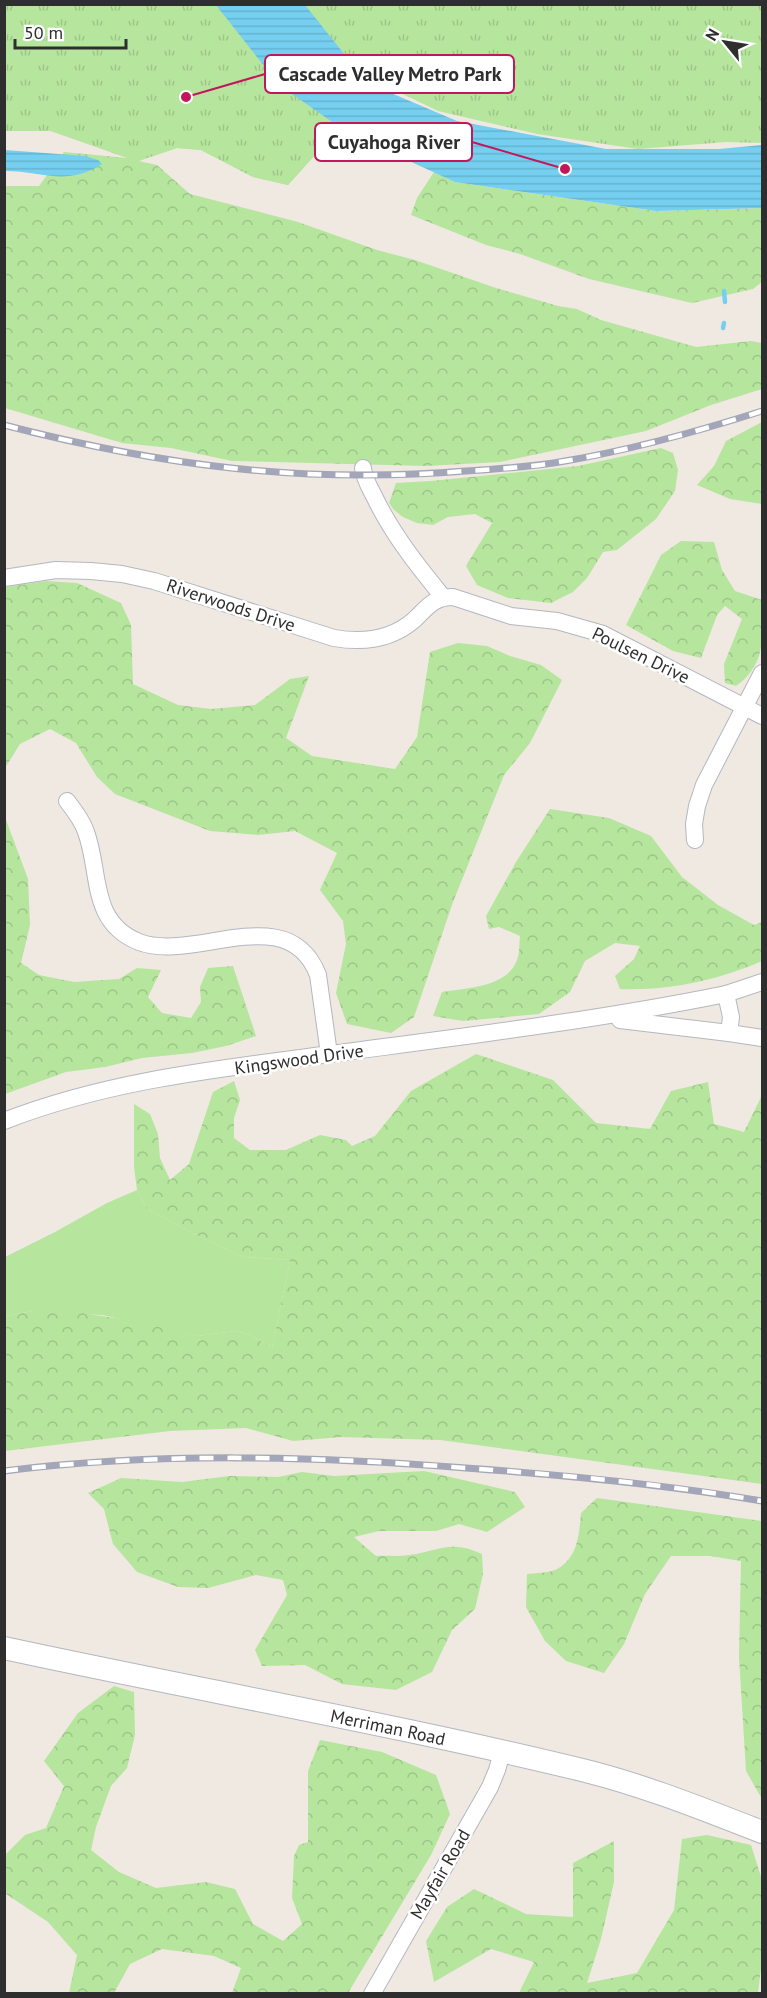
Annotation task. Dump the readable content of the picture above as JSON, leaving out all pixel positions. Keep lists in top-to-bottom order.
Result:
{
  "streets": {
    "main road": ["Merriman Road"],
    "street": [
      "Riverwoods Drive",
      "Poulsen Drive",
      "Kingswood Drive",
      "Mayfair Road"
    ]
  },
  "crossings": [
    ["Riverwoods Drive", "Poulsen Drive"],
    ["Merriman Road", "Mayfair Road"]
  ],
  "places": ["Cascade Valley Metro Park", "Cuyahoga River"],
  "scale_bar": "50 m",
  "north": "top left"
}
